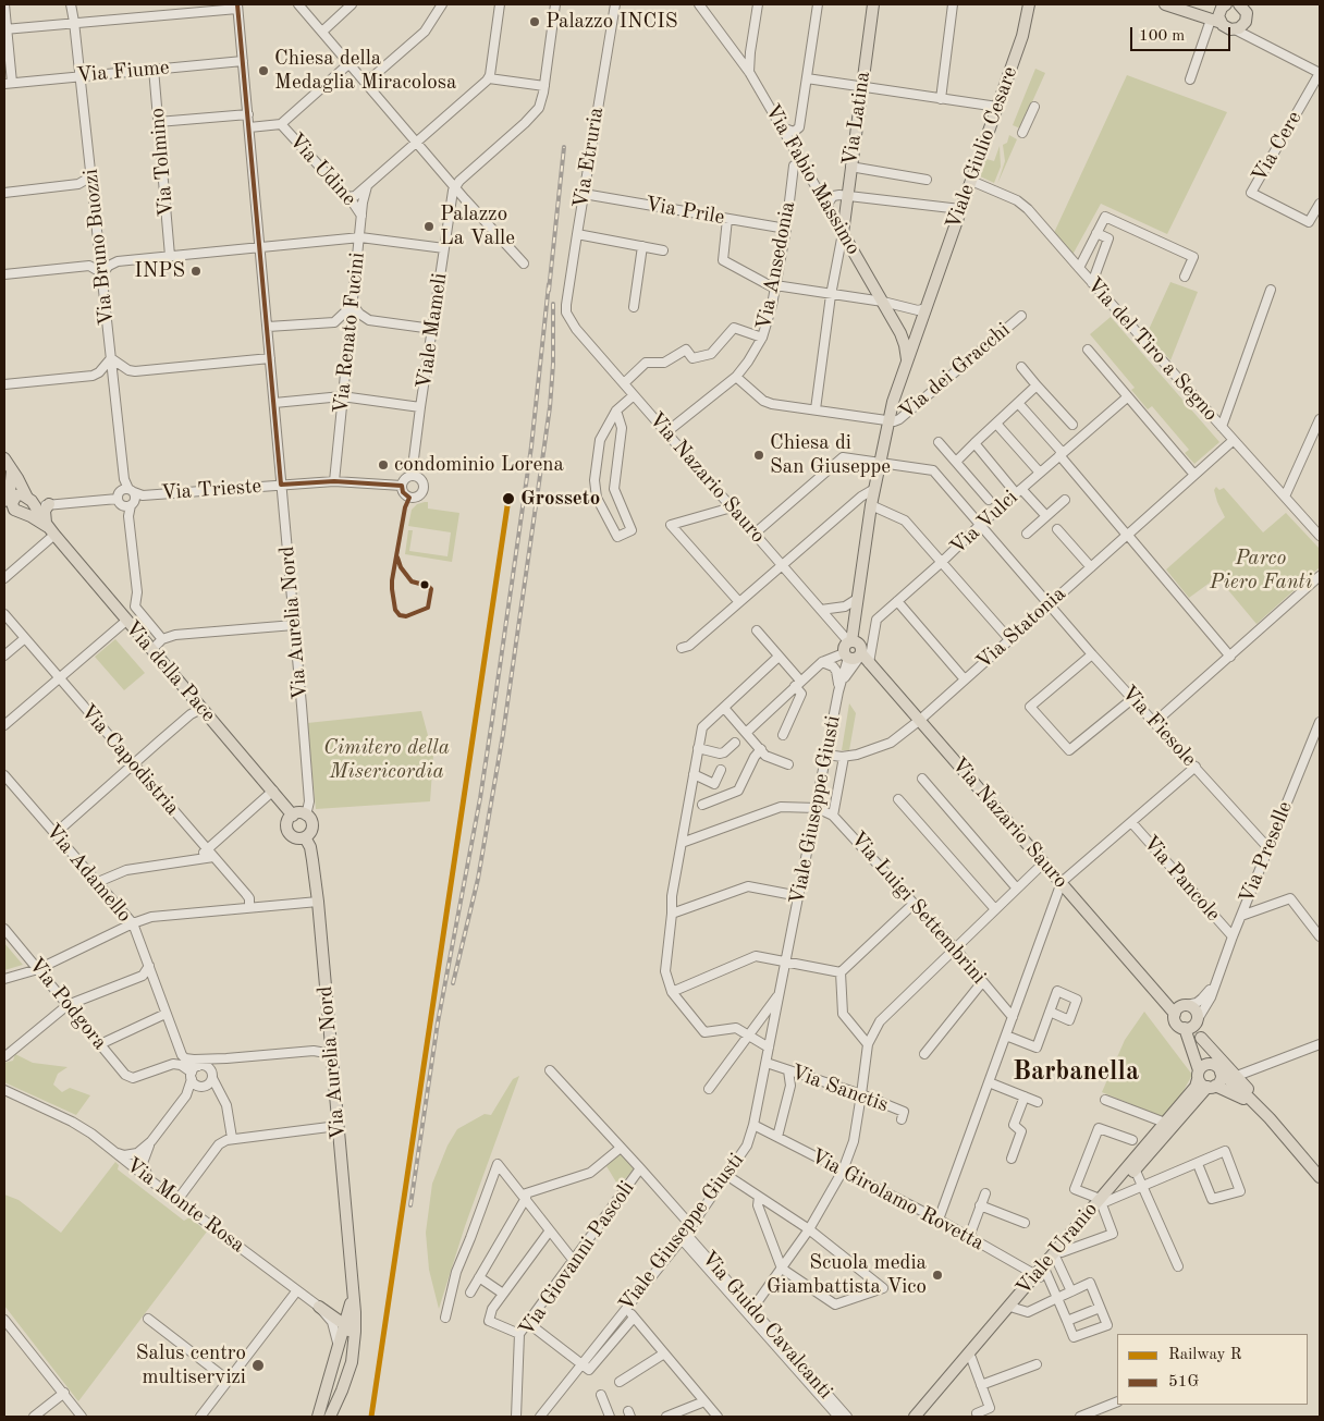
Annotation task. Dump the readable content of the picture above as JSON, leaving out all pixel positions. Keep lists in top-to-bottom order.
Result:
{
  "streets": {
    "main road": [
      "Via Latina",
      "Viale Giulio Cesare",
      "Via Fabio Massimo",
      "Via Nazario Sauro",
      "Via Aurelia Nord",
      "Via della Pace",
      "Viale Uranio"
    ],
    "street": [
      "Via Fiume",
      "Via Cere",
      "Via Etruria",
      "Via Tolmino",
      "Via Udine",
      "Via Prile",
      "Via Bruno Buozzi",
      "Via Ansedonia",
      "Viale Mameli",
      "Via Renato Fucini",
      "Via del Tiro a Segno",
      "Via dei Gracchi",
      "Via Trieste",
      "Via Vulci",
      "Via Statonia",
      "Via Fiesole",
      "Via Capodistria",
      "Viale Giuseppe Giusti",
      "Via Preselle",
      "Via Adamello",
      "Via Pancole",
      "Via Luigi Settembrini",
      "Via Podgora",
      "Via Sanctis",
      "Via Girolamo Rovetta",
      "Via Monte Rosa",
      "Via Giovanni Pascoli",
      "Via Guido Cavalcanti"
    ]
  },
  "crossings": [
    ["Via Fiume", "Via Tolmino"],
    ["Via Fiume", "Via Bruno Buozzi"],
    ["Via Fiume", "Via Aurelia Nord"],
    ["Via Latina", "Via Fabio Massimo"],
    ["Viale Giulio Cesare", "Via Fabio Massimo"],
    ["Viale Giulio Cesare", "Via del Tiro a Segno"],
    ["Viale Giulio Cesare", "Via dei Gracchi"],
    ["Viale Giulio Cesare", "Via Nazario Sauro"],
    ["Viale Giulio Cesare", "Via Vulci"],
    ["Viale Giulio Cesare", "Via Fiesole"],
    ["Viale Giulio Cesare", "Viale Giuseppe Giusti"],
    ["Via Etruria", "Via Prile"],
    ["Via Etruria", "Via Nazario Sauro"],
    ["Via Udine", "Via Renato Fucini"],
    ["Via Fabio Massimo", "Via Ansedonia"],
    ["Via Prile", "Via Ansedonia"],
    ["Via Bruno Buozzi", "Via Trieste"],
    ["Via Ansedonia", "Via Nazario Sauro"],
    ["Viale Mameli", "Via Trieste"],
    ["Via Renato Fucini", "Via Trieste"],
    ["Via del Tiro a Segno", "Via Statonia"],
    ["Via Nazario Sauro", "Via Vulci"],
    ["Via Nazario Sauro", "Via Statonia"],
    ["Via Nazario Sauro", "Via Fiesole"],
    ["Via Nazario Sauro", "Viale Giuseppe Giusti"],
    ["Via Nazario Sauro", "Via Preselle"],
    ["Via Trieste", "Via Aurelia Nord"],
    ["Via Vulci", "Via Fiesole"],
    ["Via Vulci", "Viale Giuseppe Giusti"],
    ["Via Aurelia Nord", "Via della Pace"],
    ["Via Aurelia Nord", "Via Monte Rosa"],
    ["Via Statonia", "Via Fiesole"],
    ["Via Statonia", "Viale Giuseppe Giusti"],
    ["Via Fiesole", "Via Preselle"],
    ["Viale Giuseppe Giusti", "Via Luigi Settembrini"],
    ["Viale Giuseppe Giusti", "Via Sanctis"],
    ["Viale Giuseppe Giusti", "Via Girolamo Rovetta"],
    ["Viale Giuseppe Giusti", "Via Guido Cavalcanti"],
    ["Via Preselle", "Via Pancole"],
    ["Via Girolamo Rovetta", "Viale Uranio"]
  ],
  "districts": ["Barbanella"],
  "parks": ["Parco Piero Fanti", "Cimitero della Misericordia"],
  "places": [
    "Palazzo INCIS",
    "Chiesa della Medaglia Miracolosa",
    "Palazzo La Valle",
    "INPS",
    "Chiesa di San Giuseppe",
    "condominio Lorena",
    "Grosseto",
    "Scuola media Giambattista Vico",
    "Salus centro multiservizi"
  ],
  "lines": ["transit line 51G", "rail line R"],
  "legend": ["Railway R", "51G"],
  "scale_bar": "100 m"
}
